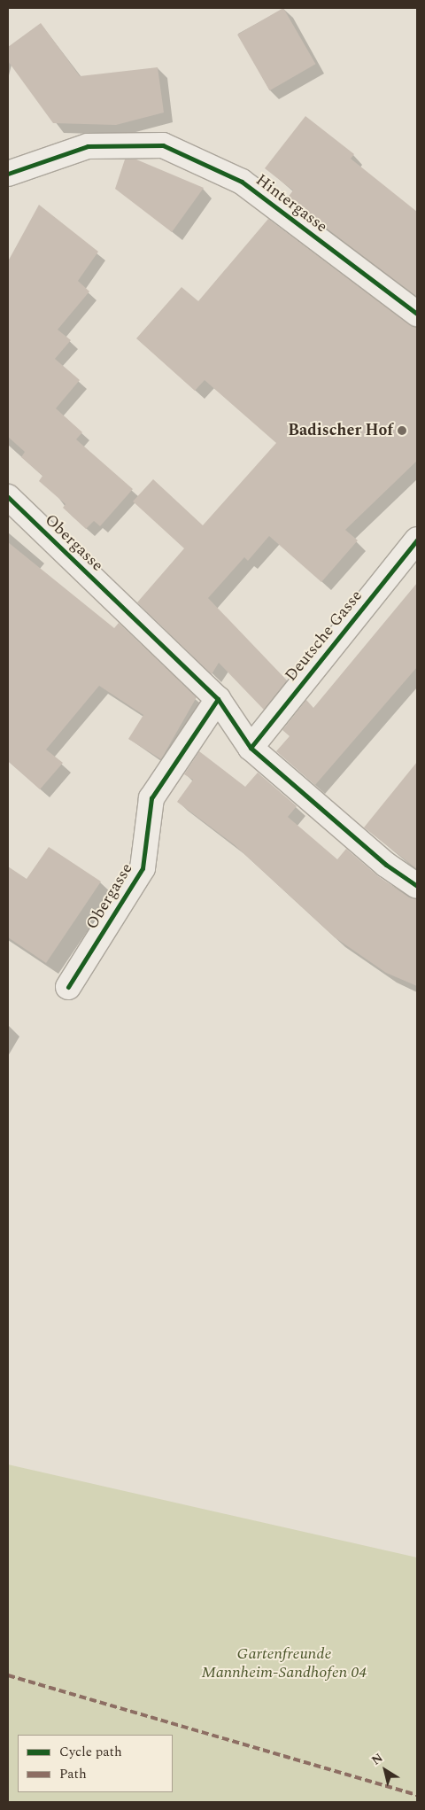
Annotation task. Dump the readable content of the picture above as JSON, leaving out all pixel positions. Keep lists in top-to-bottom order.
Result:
{
  "streets": {
    "street": ["Hintergasse", "Obergasse", "Deutsche Gasse"]
  },
  "crossings": [
    ["Obergasse", "Deutsche Gasse"]
  ],
  "parks": ["Gartenfreunde Mannheim-Sandhofen 04"],
  "places": ["Badischer Hof"],
  "legend": ["Cycle path", "Path"],
  "north": "top left"
}
